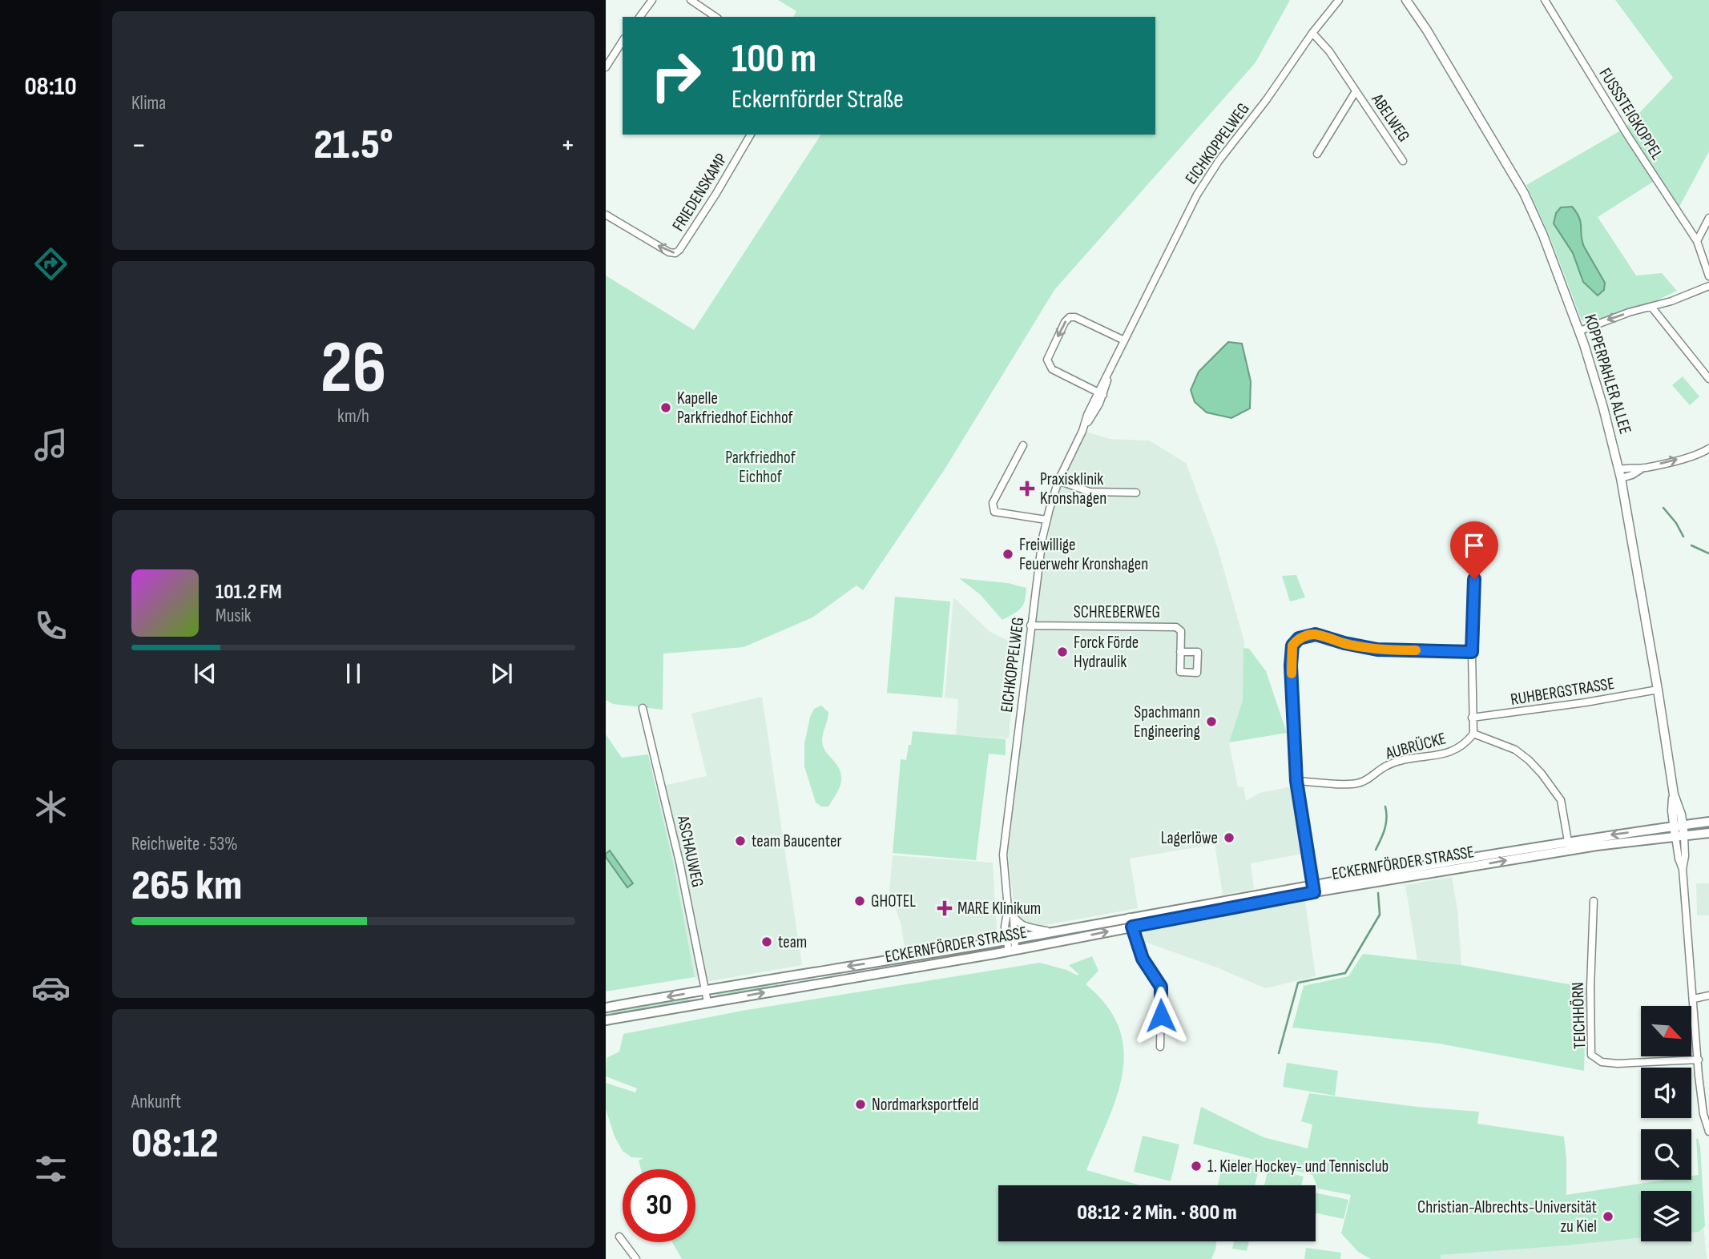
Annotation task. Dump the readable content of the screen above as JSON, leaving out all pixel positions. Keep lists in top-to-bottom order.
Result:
{
  "streets": {
    "main road": ["ECKERNFÖRDER STRASSE"],
    "street": [
      "FUSSSTEIGKOPPEL",
      "ABELWEG",
      "EICHKOPPELWEG",
      "FRIEDENSKAMP",
      "KOPPERPAHLER ALLEE",
      "SCHREBERWEG",
      "RUHBERGSTRASSE",
      "AUBRÜCKE",
      "ASCHAUWEG",
      "TEICHHÖRN"
    ]
  },
  "crossings": [
    ["ABELWEG", "EICHKOPPELWEG"],
    ["EICHKOPPELWEG", "SCHREBERWEG"],
    ["EICHKOPPELWEG", "ECKERNFÖRDER STRASSE"],
    ["KOPPERPAHLER ALLEE", "RUHBERGSTRASSE"],
    ["KOPPERPAHLER ALLEE", "ECKERNFÖRDER STRASSE"],
    ["ASCHAUWEG", "ECKERNFÖRDER STRASSE"]
  ],
  "parks": ["Parkfriedhof Eichhof"],
  "places": {
    "other": [
      "Kapelle Parkfriedhof Eichhof",
      "Freiwillige Feuerwehr Kronshagen",
      "Forck Förde Hydraulik",
      "Spachmann Engineering",
      "Lagerlöwe",
      "team Baucenter",
      "GHOTEL",
      "team",
      "Nordmarksportfeld",
      "1. Kieler Hockey- und Tennisclub",
      "Christian-Albrechts-Universität zu Kiel"
    ],
    "health": ["Praxisklinik Kronshagen", "MARE Klinikum"]
  },
  "north": "bottom right",
  "page": {
    "tabs": "08:10",
    "tile": [
      "Klima",
      ["26", "km/h"],
      ["Reichweite · 53%", "265 km"],
      ["Ankunft", "08:12"]
    ],
    "turn": ["100 m", "Eckernförder Straße"],
    "heat": ["−", "21.5°", "+"],
    "song": ["101.2 FM", "Musik"],
    "limit": "30",
    "trip": "08:12 · 2 Min. · 800 m"
  }
}
